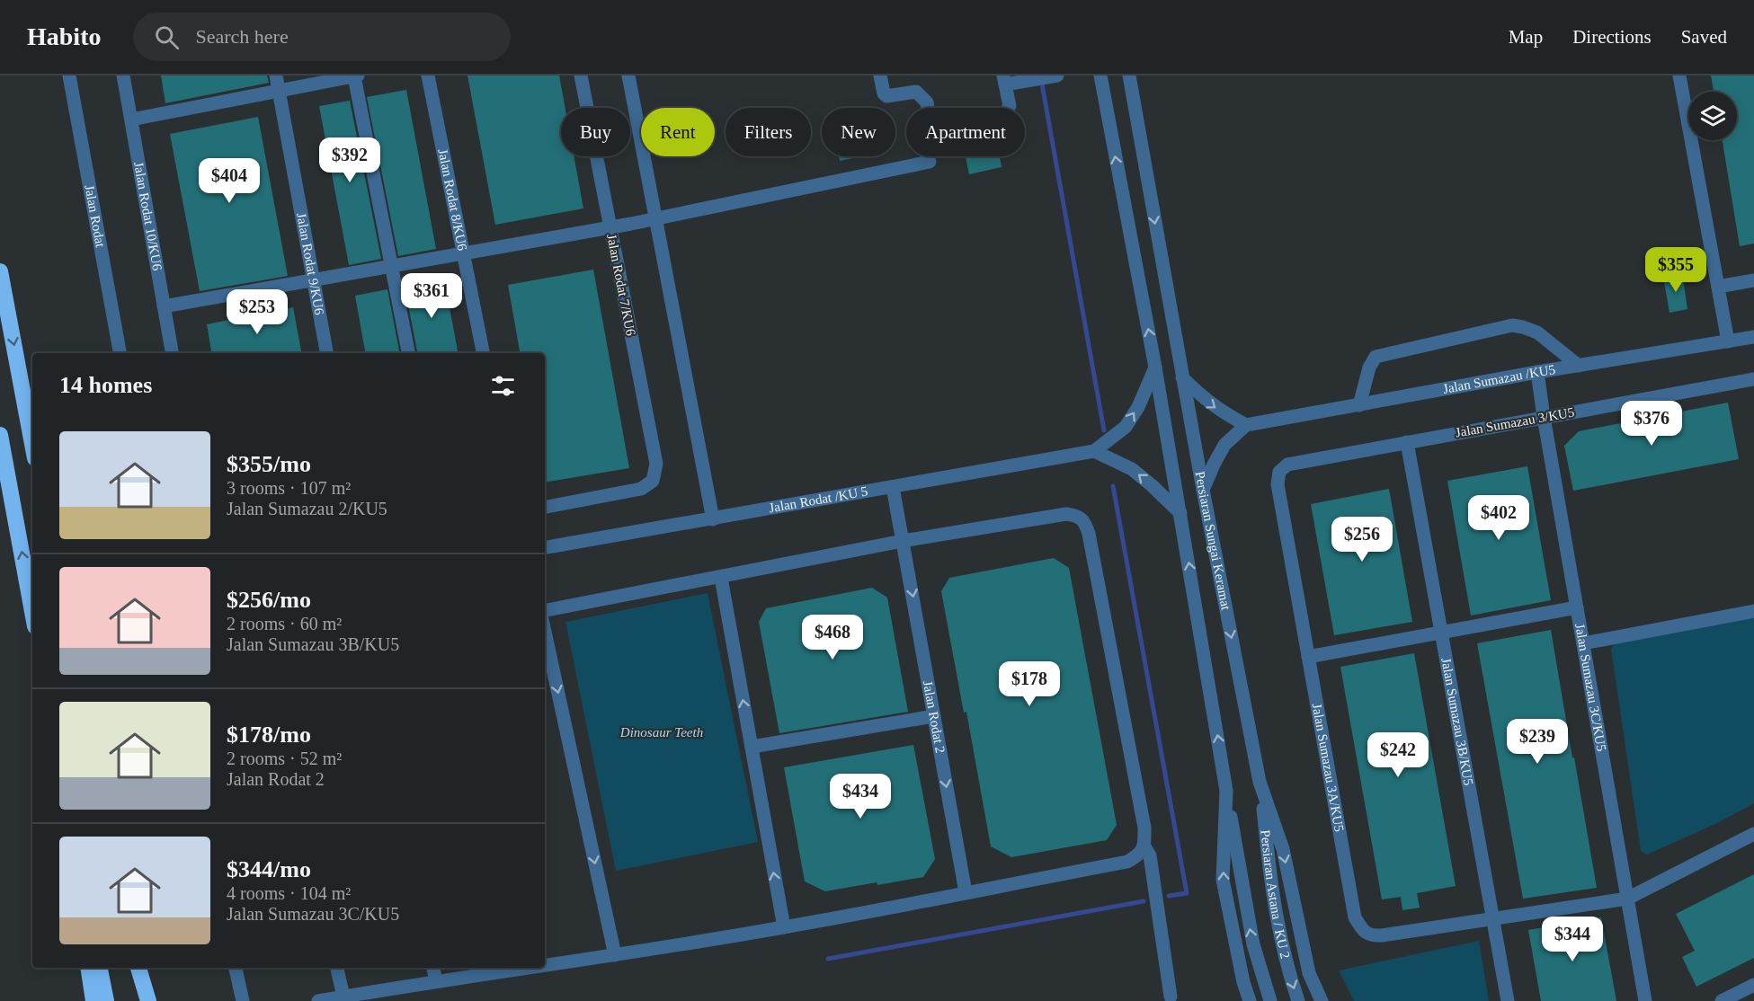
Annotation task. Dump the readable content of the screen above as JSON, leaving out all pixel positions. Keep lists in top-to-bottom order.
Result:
{
  "streets": {
    "street": [
      "Jalan Rodat 8/KU6",
      "Jalan Rodat",
      "Jalan Rodat 10/KU6",
      "Jalan Rodat 9/KU6",
      "Jalan Rodat 7/KU6",
      "Jalan Sumazau /KU5",
      "Jalan Sumazau 3/KU5",
      "Jalan Rodat /KU 5",
      "Persiaran Sungai Keramat",
      "Jalan Sumazau 3C/KU5",
      "Jalan Rodat 2",
      "Jalan Sumazau 3B/KU5",
      "Jalan Sumazau 3A/KU5",
      "Persiaran Astana / KU 2"
    ]
  },
  "crossings": [
    ["Jalan Sumazau /KU5", "Jalan Sumazau 3C/KU5"],
    ["Jalan Sumazau 3/KU5", "Jalan Sumazau 3C/KU5"],
    ["Jalan Sumazau 3/KU5", "Jalan Sumazau 3B/KU5"],
    ["Jalan Sumazau 3/KU5", "Jalan Sumazau 3A/KU5"],
    ["Jalan Rodat /KU 5", "Jalan Rodat 2"],
    ["Persiaran Sungai Keramat", "Persiaran Astana / KU 2"],
    ["Jalan Sumazau 3C/KU5", "Jalan Sumazau 3A/KU5"],
    ["Jalan Sumazau 3B/KU5", "Jalan Sumazau 3A/KU5"]
  ],
  "one_way": ["Jalan Rodat 2"],
  "parks": ["Dinosaur Teeth"],
  "page": {
    "header": "Habito",
    "search": "Search here",
    "nav": ["Map", "Directions", "Saved"],
    "chip": [
      "Buy",
      "Rent",
      "Filters",
      "New",
      "Apartment"
    ],
    "price": [
      "$392",
      "$404",
      "$355",
      "$361",
      "$253",
      "$376",
      "$402",
      "$256",
      "$468",
      "$178",
      "$239",
      "$242",
      "$434",
      "$344"
    ],
    "heading": "14 homes",
    "list": [
      {
        "name": "$355/mo",
        "note": "3 rooms · 107 m² · Jalan Sumazau 2/KU5"
      },
      {
        "name": "$256/mo",
        "note": "2 rooms · 60 m² · Jalan Sumazau 3B/KU5"
      },
      {
        "name": "$178/mo",
        "note": "2 rooms · 52 m² · Jalan Rodat 2"
      },
      {
        "name": "$344/mo",
        "note": "4 rooms · 104 m² · Jalan Sumazau 3C/KU5"
      }
    ]
  }
}
